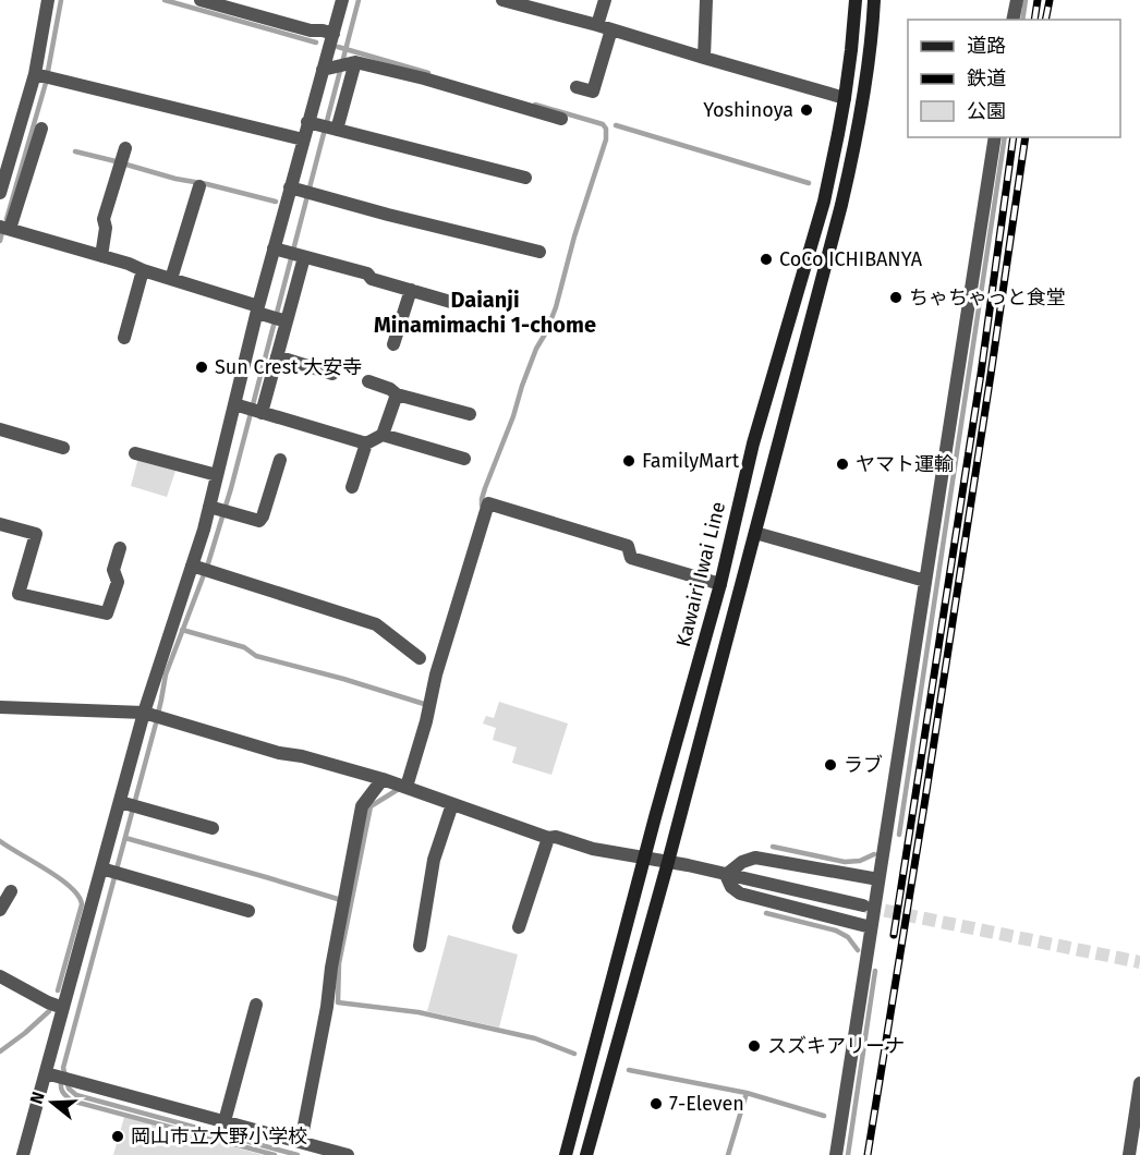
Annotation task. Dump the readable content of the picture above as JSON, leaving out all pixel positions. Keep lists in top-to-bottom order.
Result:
{
  "streets": {
    "main road": ["Kawairi Iwai Line"]
  },
  "districts": ["Daianji Minamimachi 1-chome"],
  "places": [
    "Yoshinoya",
    "CoCo ICHIBANYA",
    "ちゃちゃっと食堂",
    "Sun Crest 大安寺",
    "FamilyMart",
    "ヤマト運輸",
    "ラブ",
    "スズキアリーナ",
    "7-Eleven",
    "岡山市立大野小学校"
  ],
  "legend": ["道路", "鉄道", "公園"],
  "north": "left"
}
